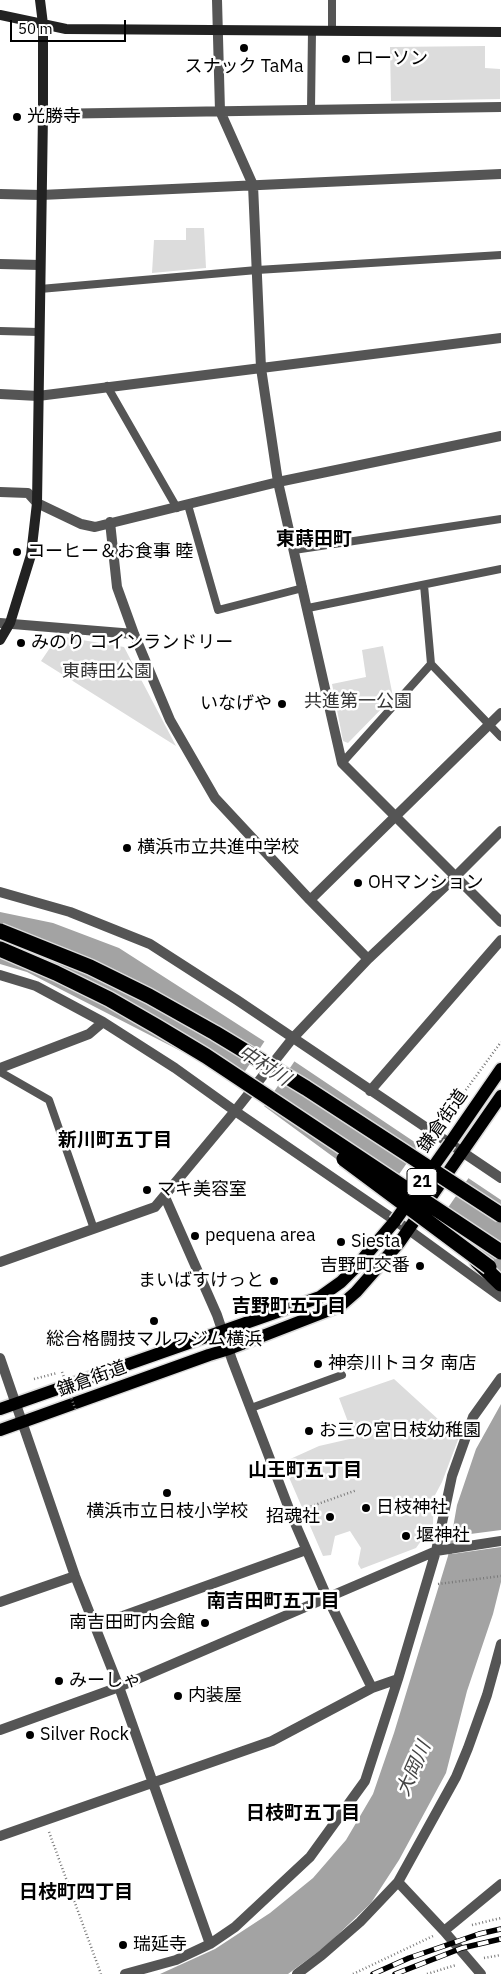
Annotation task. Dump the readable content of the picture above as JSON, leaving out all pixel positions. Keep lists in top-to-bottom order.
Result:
{
  "streets": {
    "main road": ["鎌倉街道", "21"]
  },
  "districts": [
    "東蒔田町",
    "新川町五丁目",
    "吉野町五丁目",
    "山王町五丁目",
    "南吉田町五丁目",
    "日枝町五丁目",
    "日枝町四丁目"
  ],
  "water": ["中村川", "大岡川"],
  "parks": ["東蒔田公園", "共進第一公園"],
  "places": [
    "スナック TaMa",
    "ローソン",
    "光勝寺",
    "コーヒー＆お食事 睦",
    "みのり コインランドリー",
    "いなげや",
    "横浜市立共進中学校",
    "OHマンション",
    "マキ美容室",
    "pequena area",
    "Siesta",
    "吉野町交番",
    "まいばすけっと",
    "総合格闘技マルワジム横浜",
    "神奈川トヨタ 南店",
    "お三の宮日枝幼稚園",
    "横浜市立日枝小学校",
    "日枝神社",
    "招魂社",
    "堰神社",
    "南吉田町内会館",
    "みーしゃ",
    "内装屋",
    "Silver Rock",
    "瑞延寺"
  ],
  "scale_bar": "50 m"
}
